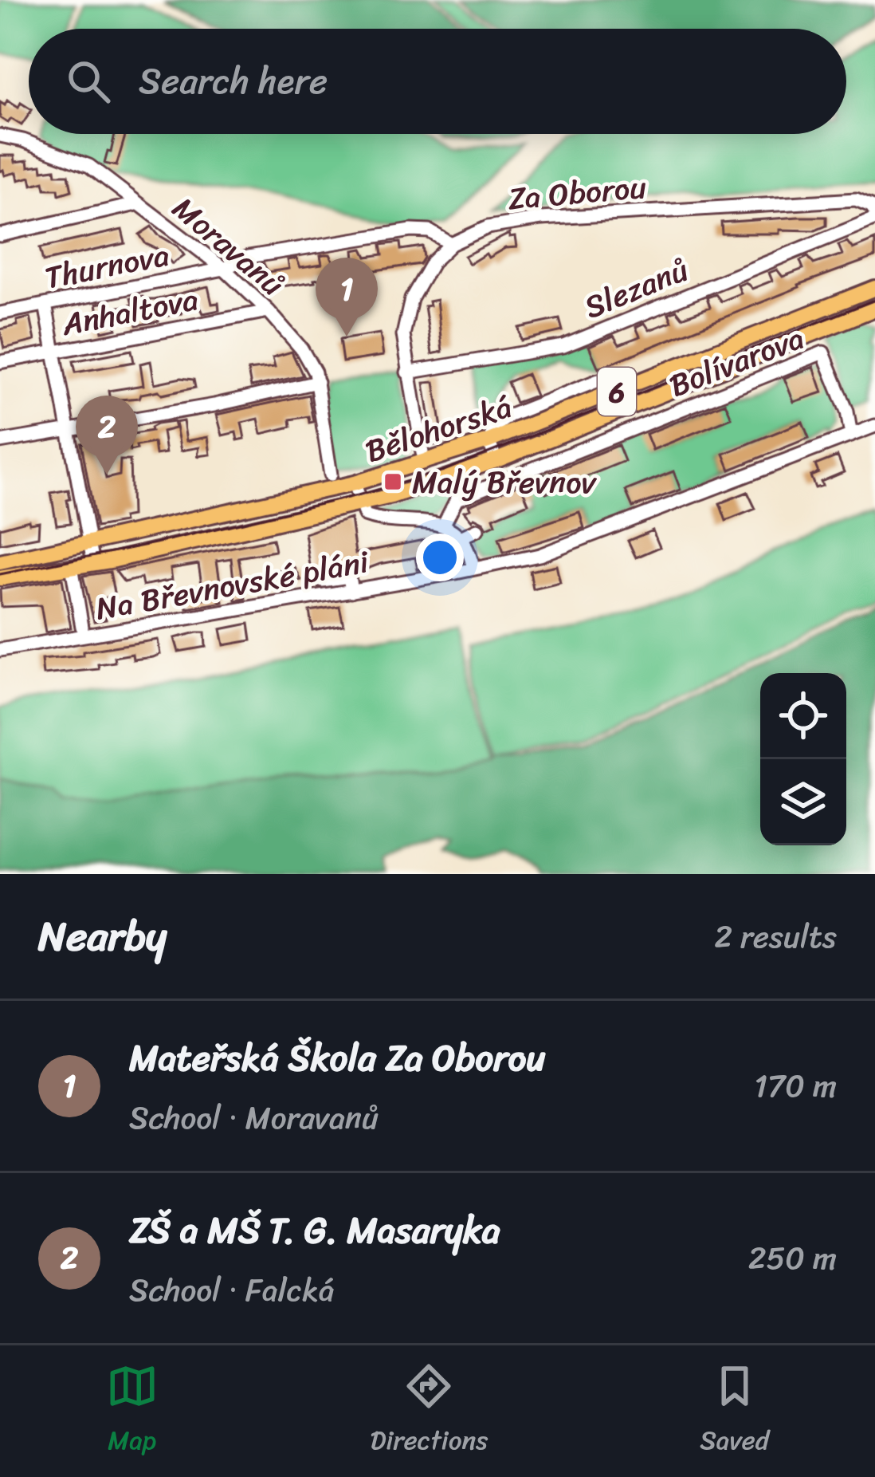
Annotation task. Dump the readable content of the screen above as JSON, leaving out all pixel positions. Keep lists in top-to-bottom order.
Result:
{
  "streets": {
    "main road": ["6", "Bělohorská"],
    "street": [
      "Za Oborou",
      "Moravanů",
      "Thurnova",
      "Slezanů",
      "Anhaltova",
      "Bolívarova",
      "Na Břevnovské pláni"
    ]
  },
  "crossings": [
    ["Za Oborou", "Thurnova"],
    ["Za Oborou", "Slezanů"],
    ["Moravanů", "Thurnova"],
    ["Moravanů", "Anhaltova"]
  ],
  "places": {
    "transit": ["Malý Břevnov"]
  },
  "page": {
    "search": "Search here",
    "pins": ["1", "2"],
    "heading": ["Nearby", "2 results"],
    "list": [
      {
        "mark": "1",
        "name": "Mateřská Škola Za Oborou",
        "note": "School · Moravanů",
        "value": "170 m"
      },
      {
        "mark": "2",
        "name": "ZŠ a MŠ T. G. Masaryka",
        "note": "School · Falcká",
        "value": "250 m"
      }
    ],
    "nav": ["Map", "Directions", "Saved"]
  }
}
